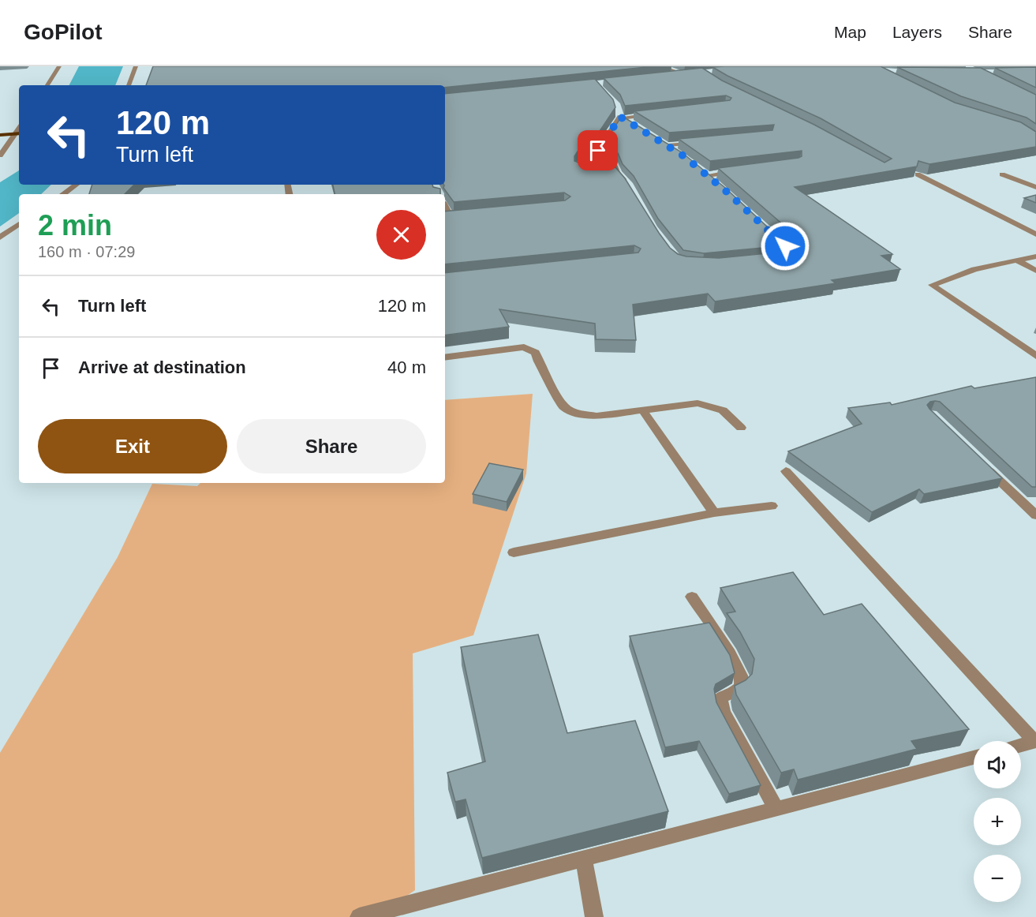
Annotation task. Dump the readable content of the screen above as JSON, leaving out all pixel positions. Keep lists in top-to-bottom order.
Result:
{
  "page": {
    "header": "GoPilot",
    "nav": ["Map", "Layers", "Share"],
    "turn": ["120 m", "Turn left"],
    "heading": ["2 min", "160 m · 07:29"],
    "list": [
      {
        "name": "Turn left",
        "value": "120 m"
      },
      {
        "name": "Arrive at destination",
        "value": "40 m"
      }
    ],
    "buttons": ["Exit", "Share"],
    "map_buttons": ["+", "−"]
  }
}
